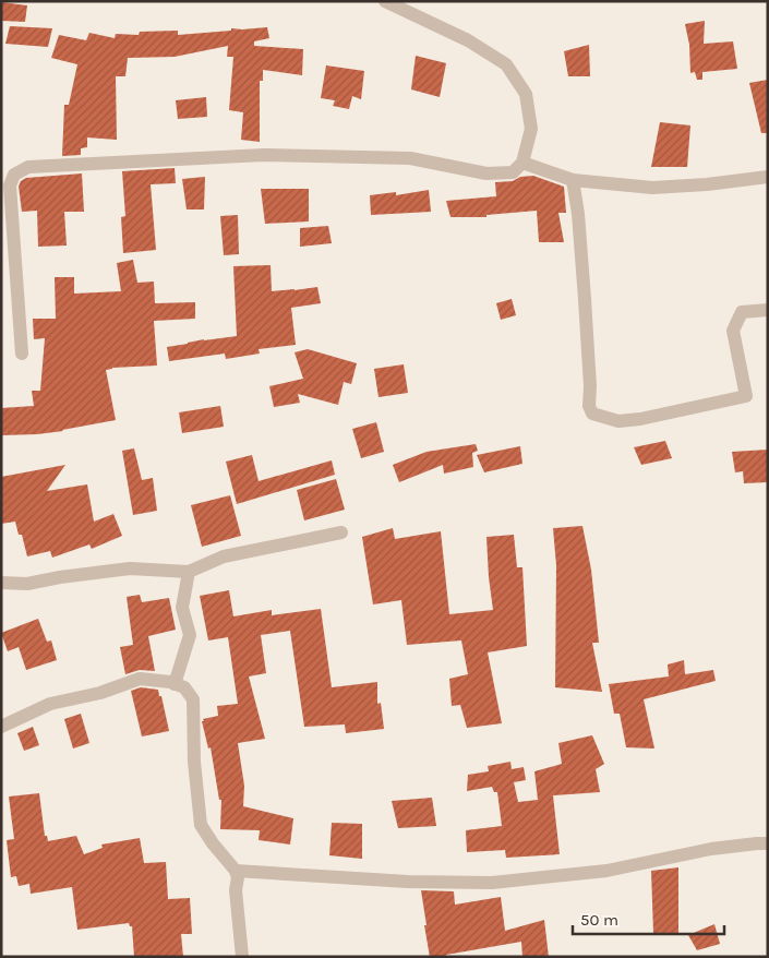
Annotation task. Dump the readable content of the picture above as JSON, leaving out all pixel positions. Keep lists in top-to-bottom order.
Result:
{
  "scale_bar": "50 m"
}
